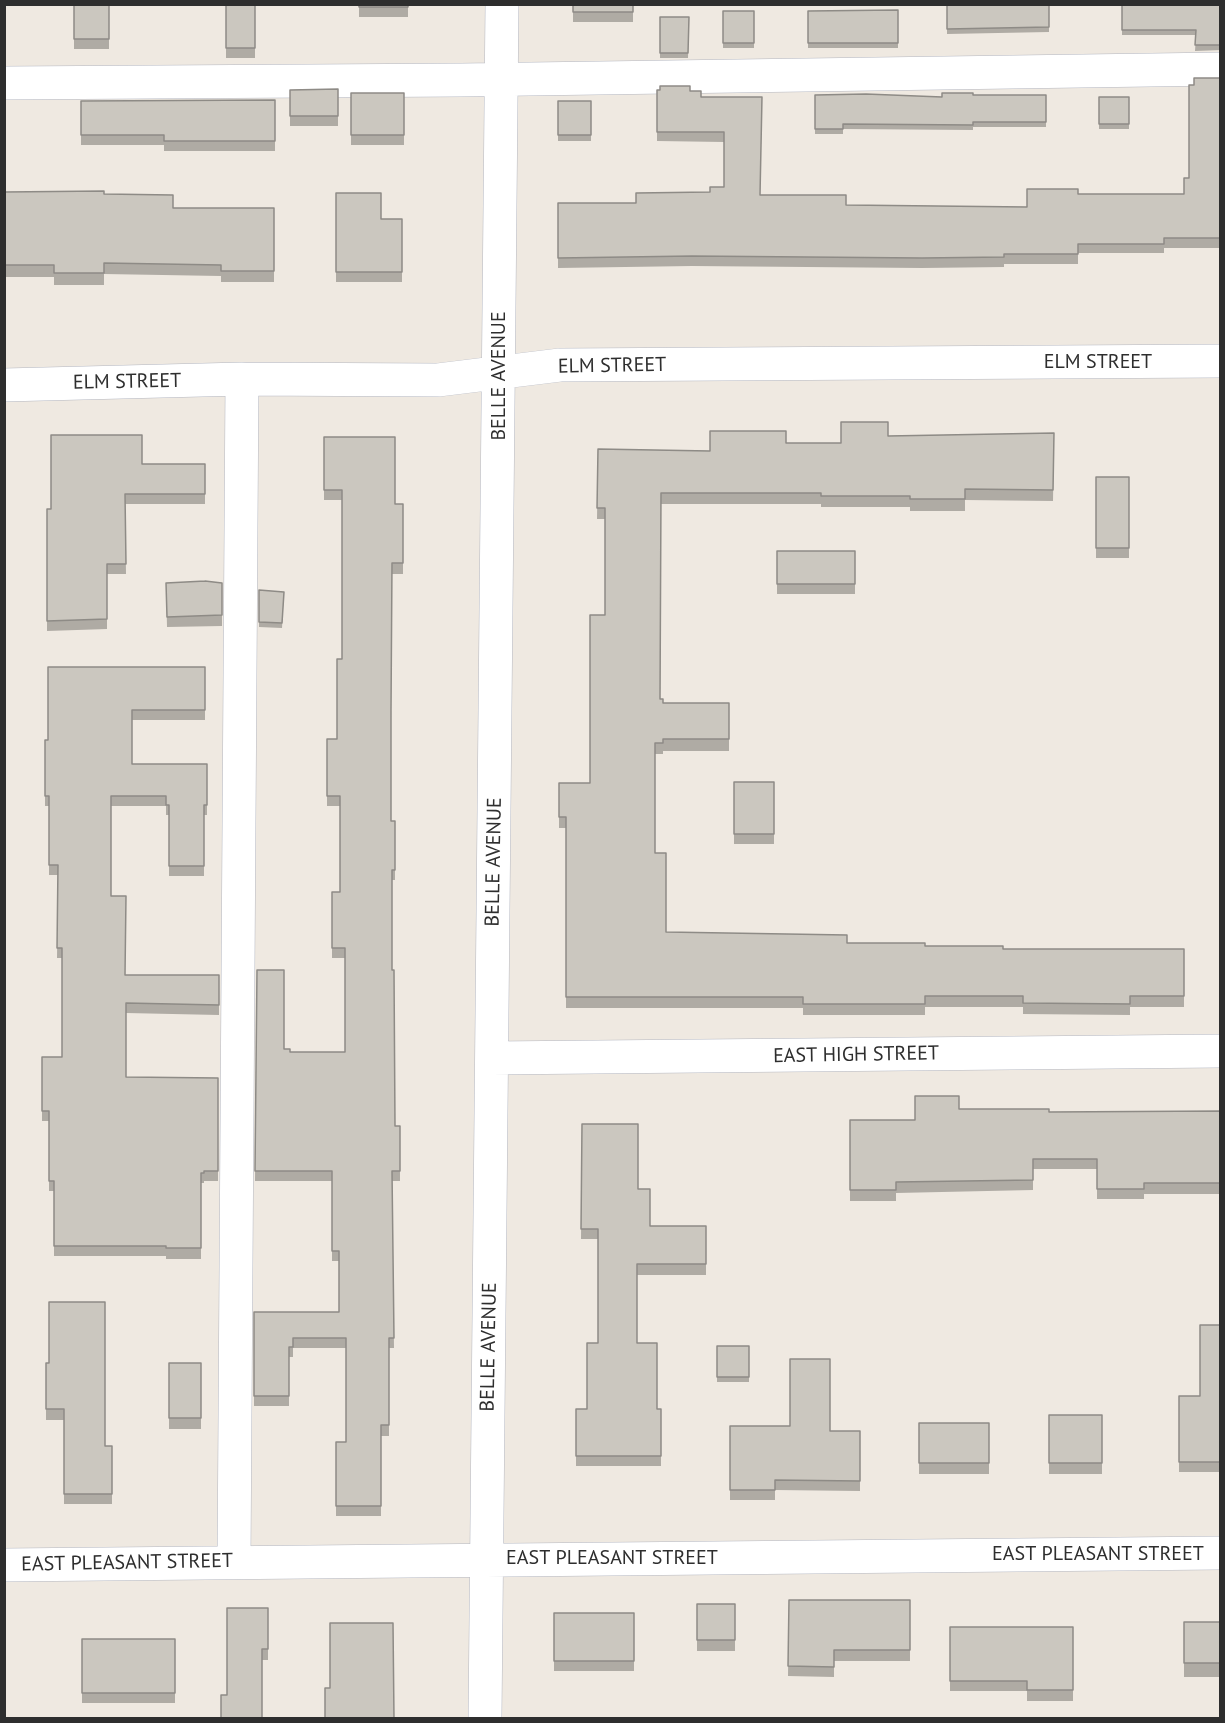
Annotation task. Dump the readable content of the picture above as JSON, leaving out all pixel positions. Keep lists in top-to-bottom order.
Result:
{
  "streets": {
    "street": [
      "ELM STREET",
      "BELLE AVENUE",
      "EAST HIGH STREET",
      "EAST PLEASANT STREET"
    ]
  },
  "crossings": [
    ["ELM STREET", "BELLE AVENUE"],
    ["BELLE AVENUE", "EAST HIGH STREET"],
    ["BELLE AVENUE", "EAST PLEASANT STREET"]
  ]
}
